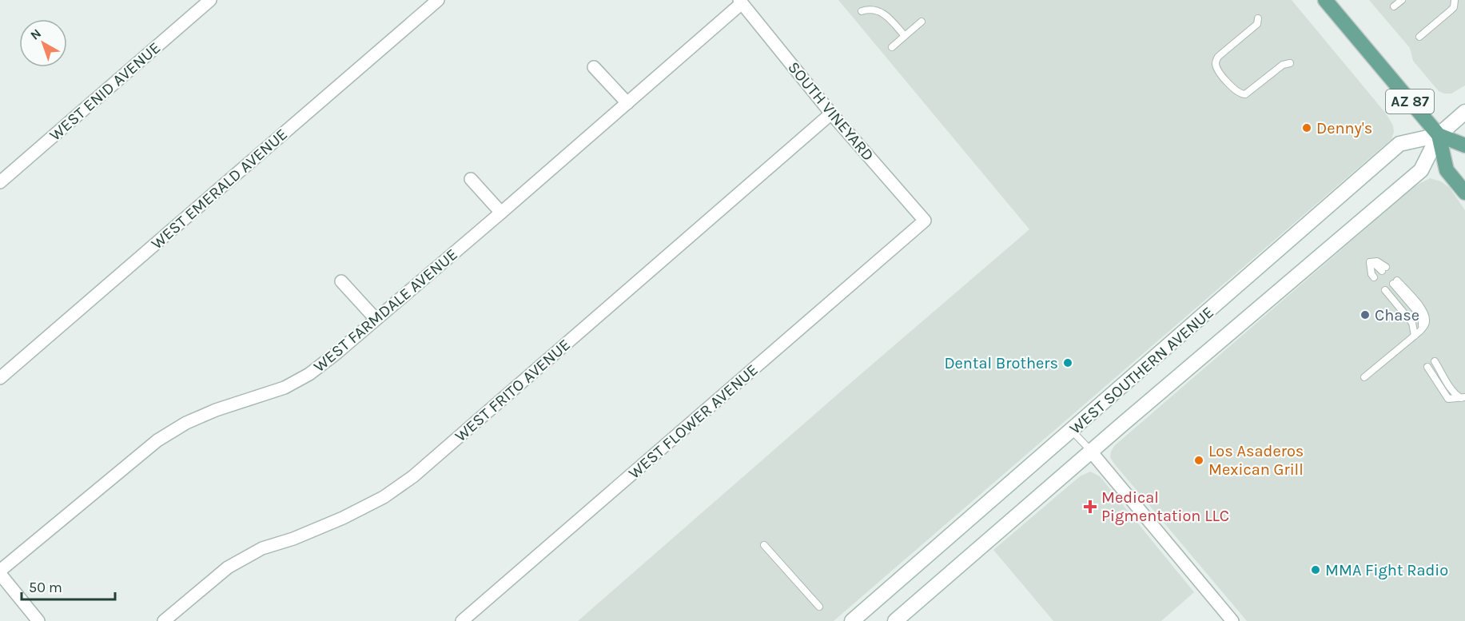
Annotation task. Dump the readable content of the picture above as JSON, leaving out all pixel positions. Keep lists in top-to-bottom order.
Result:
{
  "streets": {
    "main road": ["AZ 87", "WEST SOUTHERN AVENUE"],
    "street": [
      "WEST ENID AVENUE",
      "SOUTH VINEYARD",
      "WEST EMERALD AVENUE",
      "WEST FARMDALE AVENUE",
      "WEST FRITO AVENUE",
      "WEST FLOWER AVENUE"
    ]
  },
  "crossings": [
    ["AZ 87", "WEST SOUTHERN AVENUE"],
    ["SOUTH VINEYARD", "WEST FARMDALE AVENUE"],
    ["SOUTH VINEYARD", "WEST FRITO AVENUE"],
    ["SOUTH VINEYARD", "WEST FLOWER AVENUE"]
  ],
  "places": {
    "other": [
      "Denny's",
      "Chase",
      "Dental Brothers",
      "Los Asaderos Mexican Grill",
      "MMA Fight Radio"
    ],
    "health": ["Medical Pigmentation LLC"]
  },
  "scale_bar": "50 m",
  "north": "top left"
}
